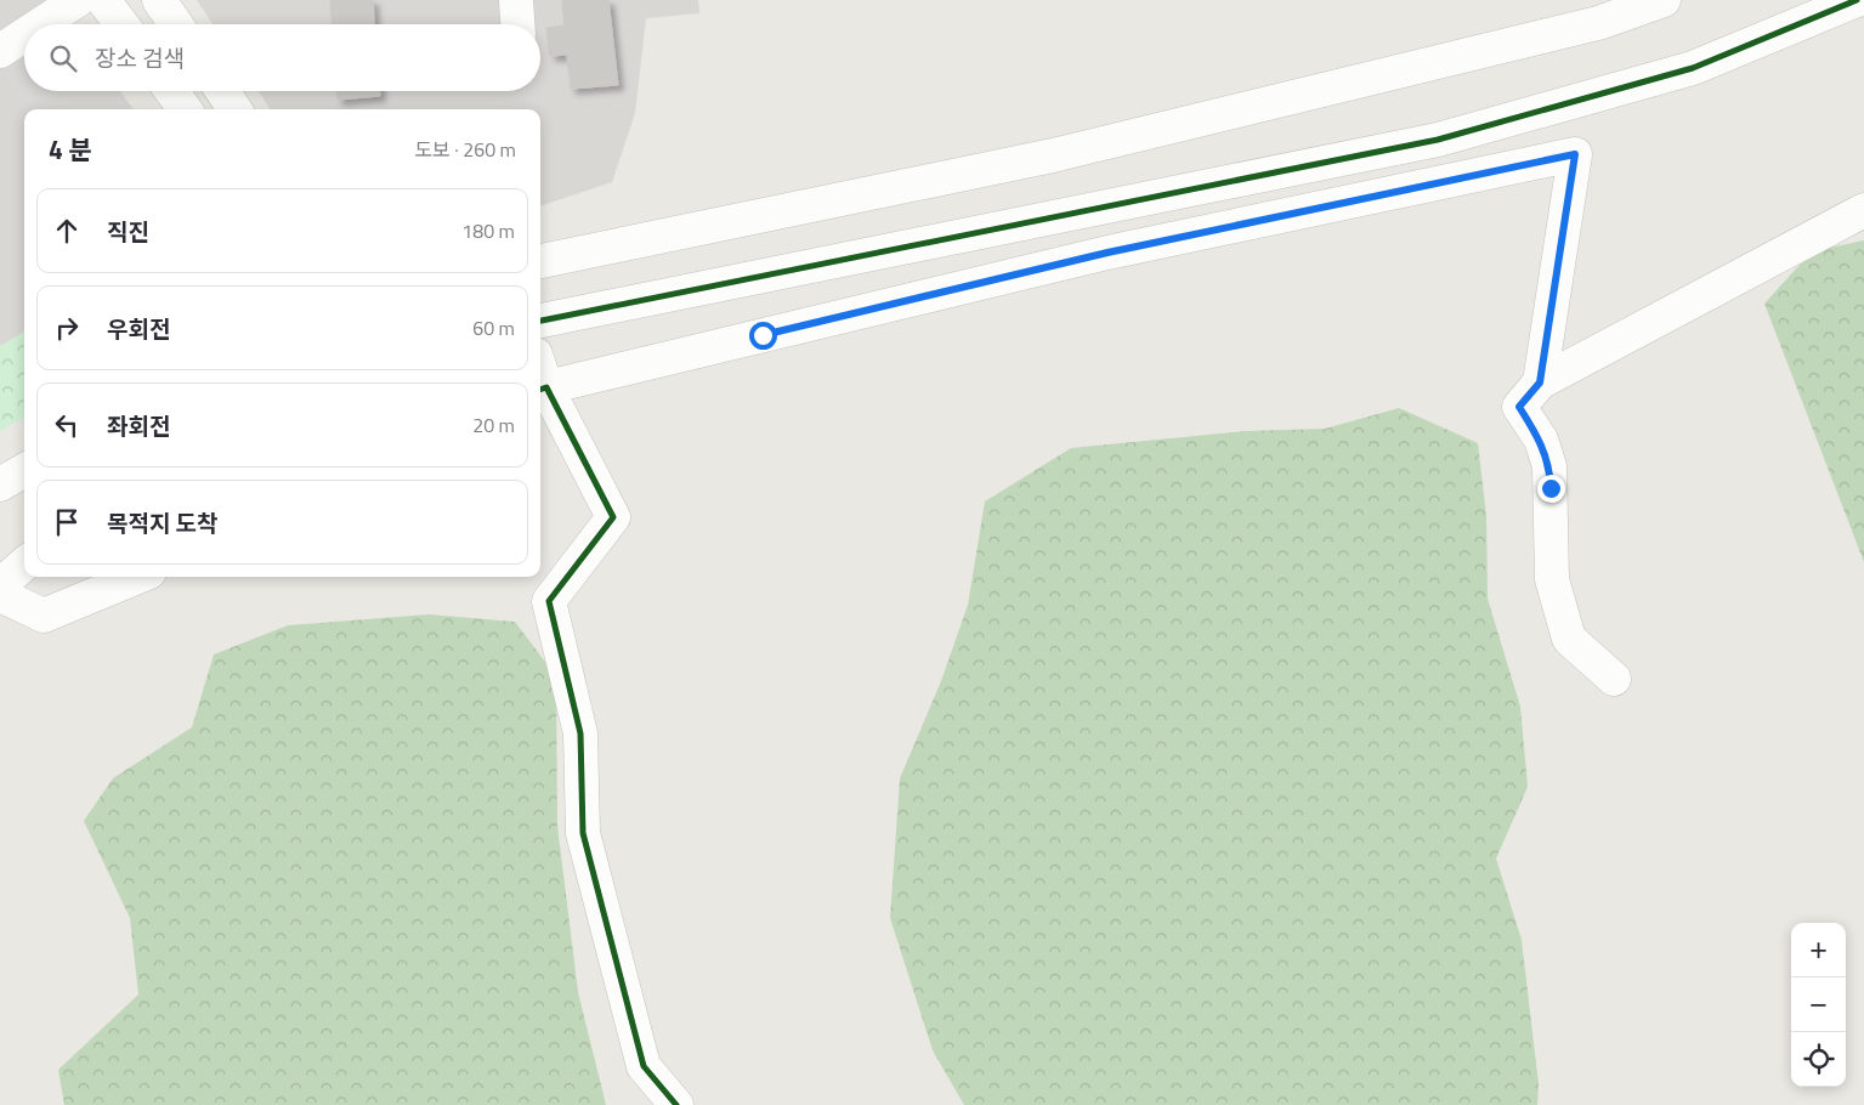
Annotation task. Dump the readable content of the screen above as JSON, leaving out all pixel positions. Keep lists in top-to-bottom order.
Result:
{
  "page": {
    "search": "장소 검색",
    "heading": ["4 분", "도보 · 260 m"],
    "list": [
      ["직진", "180 m"],
      ["우회전", "60 m"],
      ["좌회전", "20 m"],
      "목적지 도착"
    ],
    "map_buttons": ["+", "−"]
  }
}
